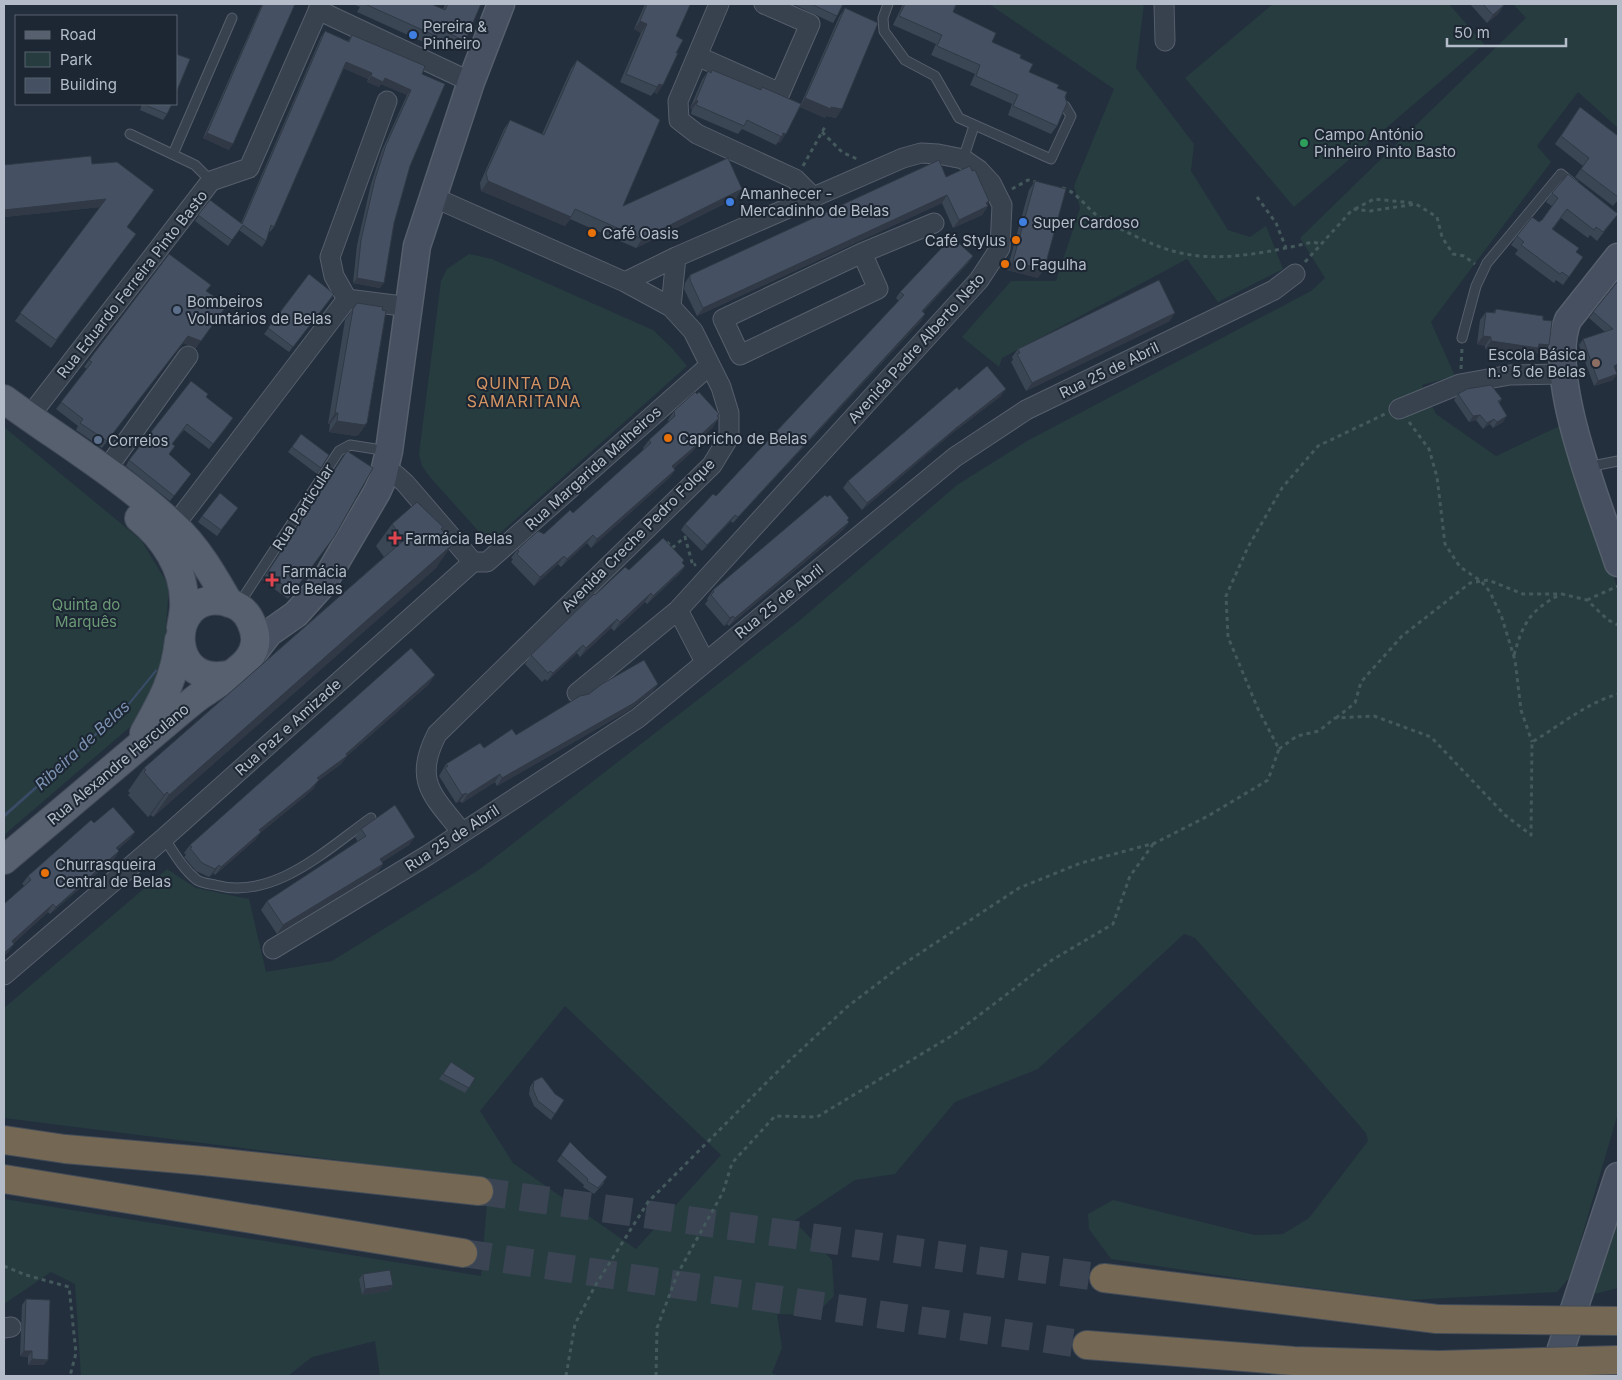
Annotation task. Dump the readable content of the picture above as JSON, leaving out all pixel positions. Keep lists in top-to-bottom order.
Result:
{
  "streets": {
    "main road": ["Rua Alexandre Herculano"],
    "street": [
      "Rua Eduardo Ferreira Pinto Basto",
      "Avenida Padre Alberto Neto",
      "Rua 25 de Abril",
      "Rua Margarida Malheiros",
      "Avenida Creche Pedro Folque",
      "Rua Paz e Amizade"
    ],
    "lane": ["Rua Particular"]
  },
  "crossings": [
    ["Avenida Padre Alberto Neto", "Avenida Creche Pedro Folque"],
    ["Rua 25 de Abril", "Avenida Creche Pedro Folque"],
    ["Rua Margarida Malheiros", "Avenida Creche Pedro Folque"],
    ["Rua Margarida Malheiros", "Rua Paz e Amizade"],
    ["Rua Particular", "Rua Alexandre Herculano"]
  ],
  "districts": ["QUINTA DA SAMARITANA"],
  "water": ["Ribeira de Belas"],
  "parks": ["Quinta do Marquês"],
  "places": {
    "other": [
      "Pereira & Pinheiro",
      "Campo António Pinheiro Pinto Basto",
      "Amanhecer - Mercadinho de Belas",
      "Super Cardoso",
      "Café Oasis",
      "Café Stylus",
      "O Fagulha",
      "Bombeiros Voluntários de Belas",
      "Escola Básica n.º 5 de Belas",
      "Capricho de Belas",
      "Correios",
      "Churrasqueira Central de Belas"
    ],
    "health": ["Farmácia Belas", "Farmácia de Belas"]
  },
  "legend": ["Road", "Park", "Building"],
  "scale_bar": "50 m"
}
